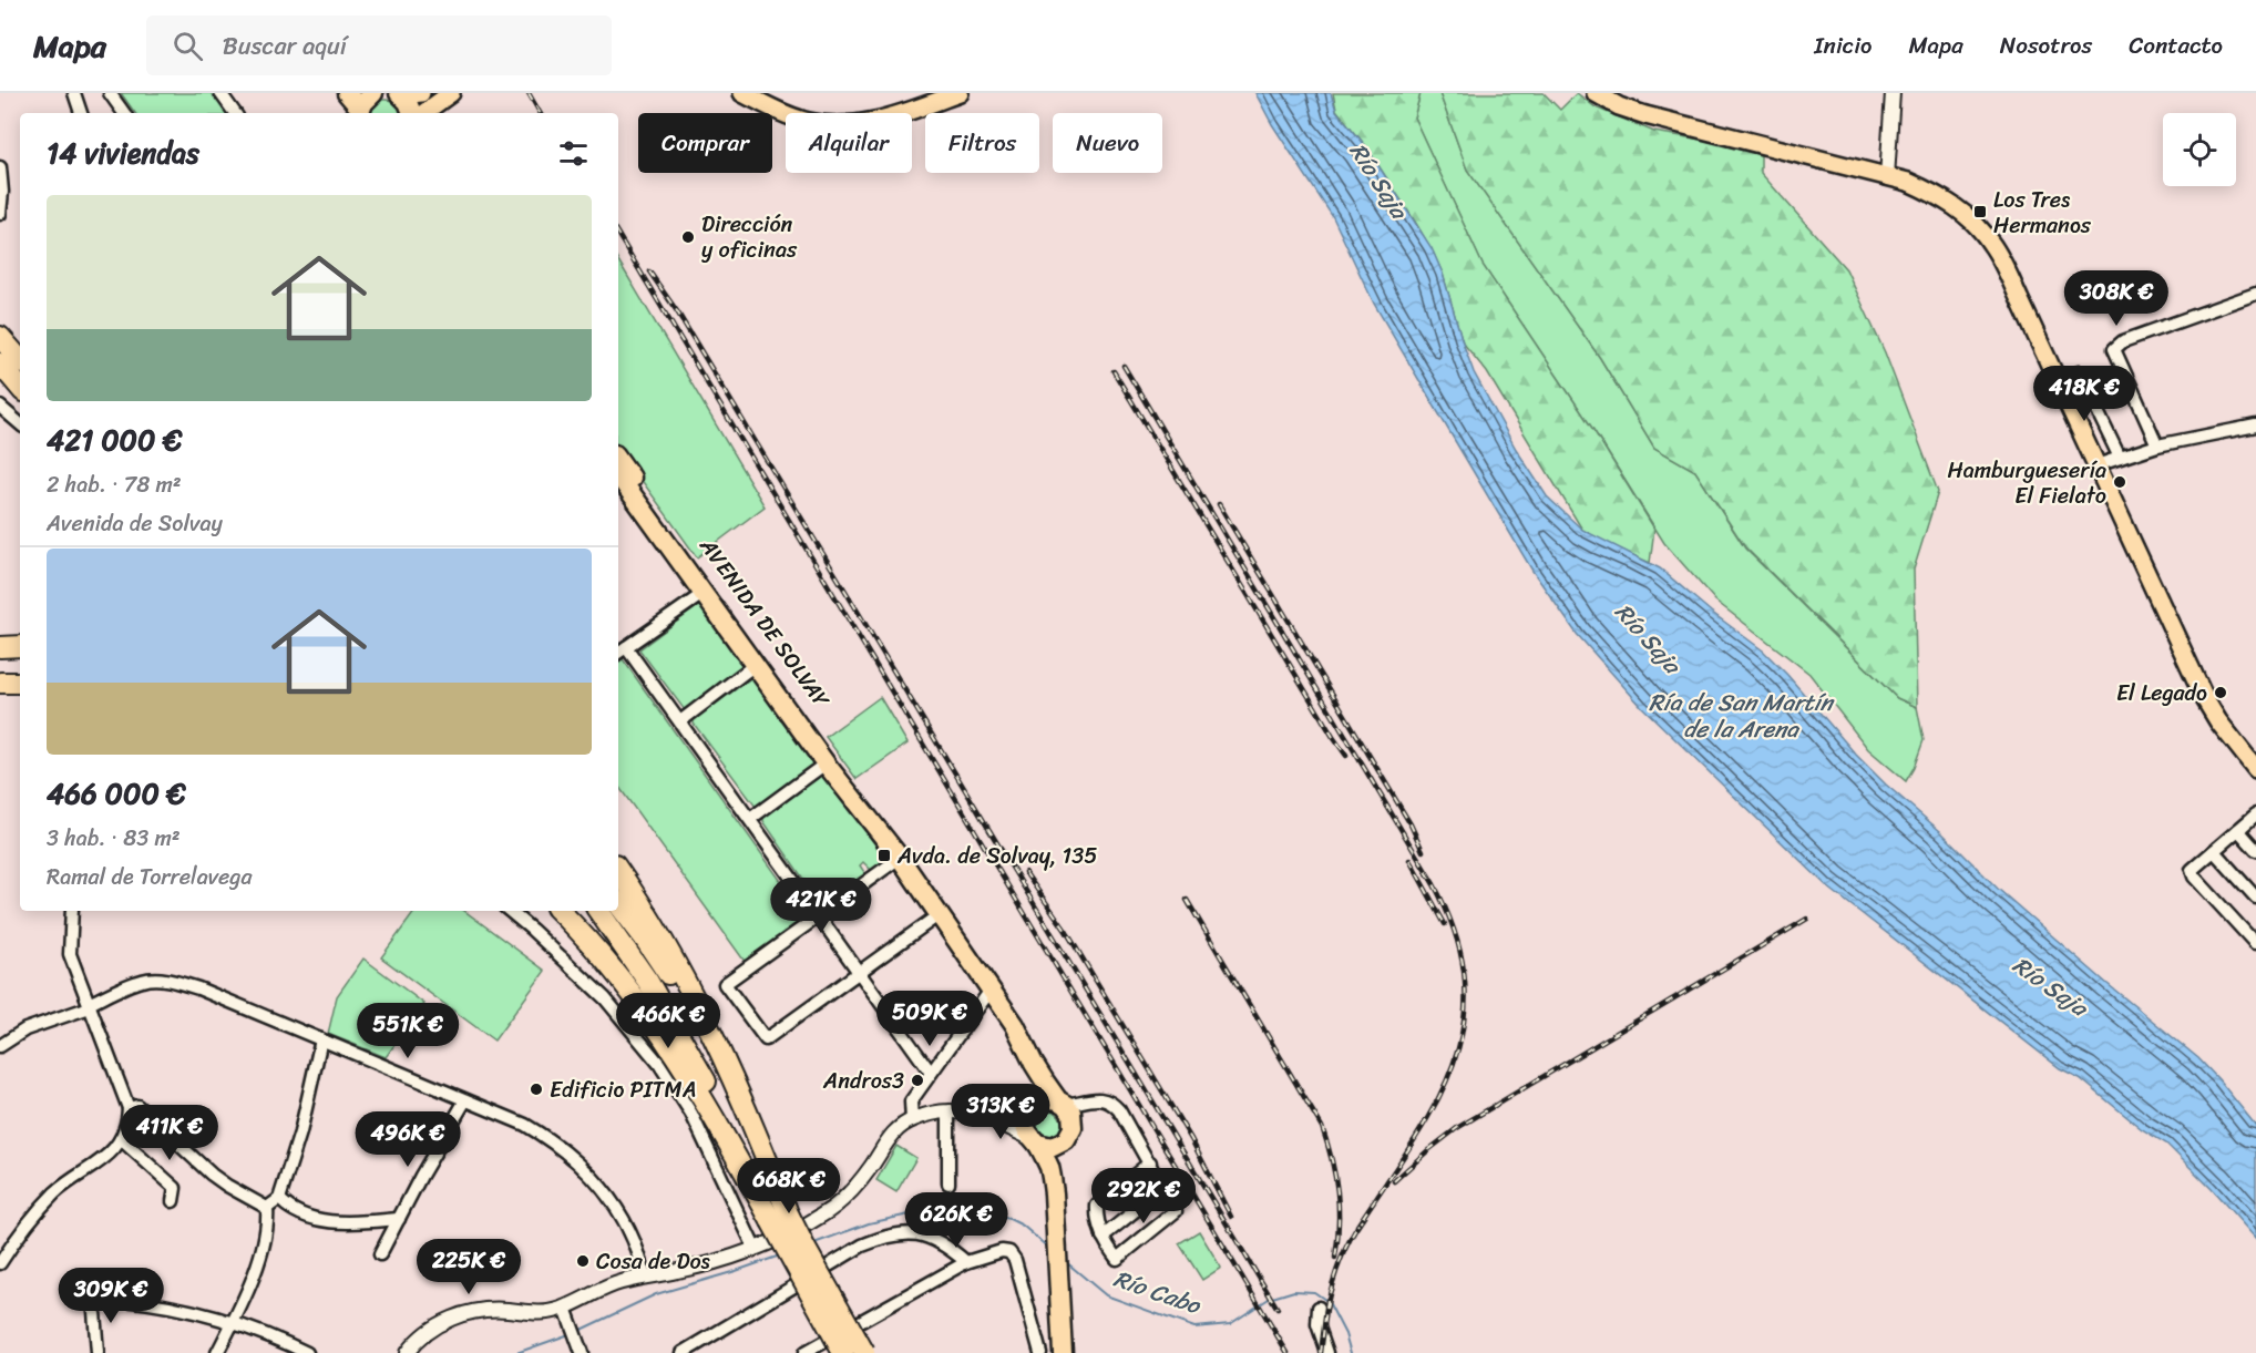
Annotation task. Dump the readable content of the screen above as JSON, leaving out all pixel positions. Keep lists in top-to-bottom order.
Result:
{
  "streets": {
    "highway": ["AVENIDA DE SOLVAY"]
  },
  "water": ["Río Saja", "Ría de San Martín de la Arena", "Río Cabo"],
  "places": {
    "transit": ["Los Tres Hermanos", "Avda. de Solvay, 135"],
    "other": [
      "Dirección y oficinas",
      "Hamburguesería El Fielato",
      "El Legado",
      "Andros3",
      "Edificio PITMA",
      "Cosa de Dos"
    ]
  },
  "page": {
    "header": "Mapa",
    "search": "Buscar aquí",
    "nav": [
      "Inicio",
      "Mapa",
      "Nosotros",
      "Contacto"
    ],
    "chip": [
      "Comprar",
      "Alquilar",
      "Filtros",
      "Nuevo"
    ],
    "heading": "14 viviendas",
    "list": [
      {
        "name": "421 000 €",
        "note": "2 hab. · 78 m² · Avenida de Solvay"
      },
      {
        "name": "466 000 €",
        "note": "3 hab. · 83 m² · Ramal de Torrelavega"
      }
    ],
    "price": [
      "308K €",
      "418K €",
      "421K €",
      "509K €",
      "466K €",
      "551K €",
      "313K €",
      "411K €",
      "496K €",
      "668K €",
      "292K €",
      "626K €",
      "225K €",
      "309K €"
    ]
  }
}
